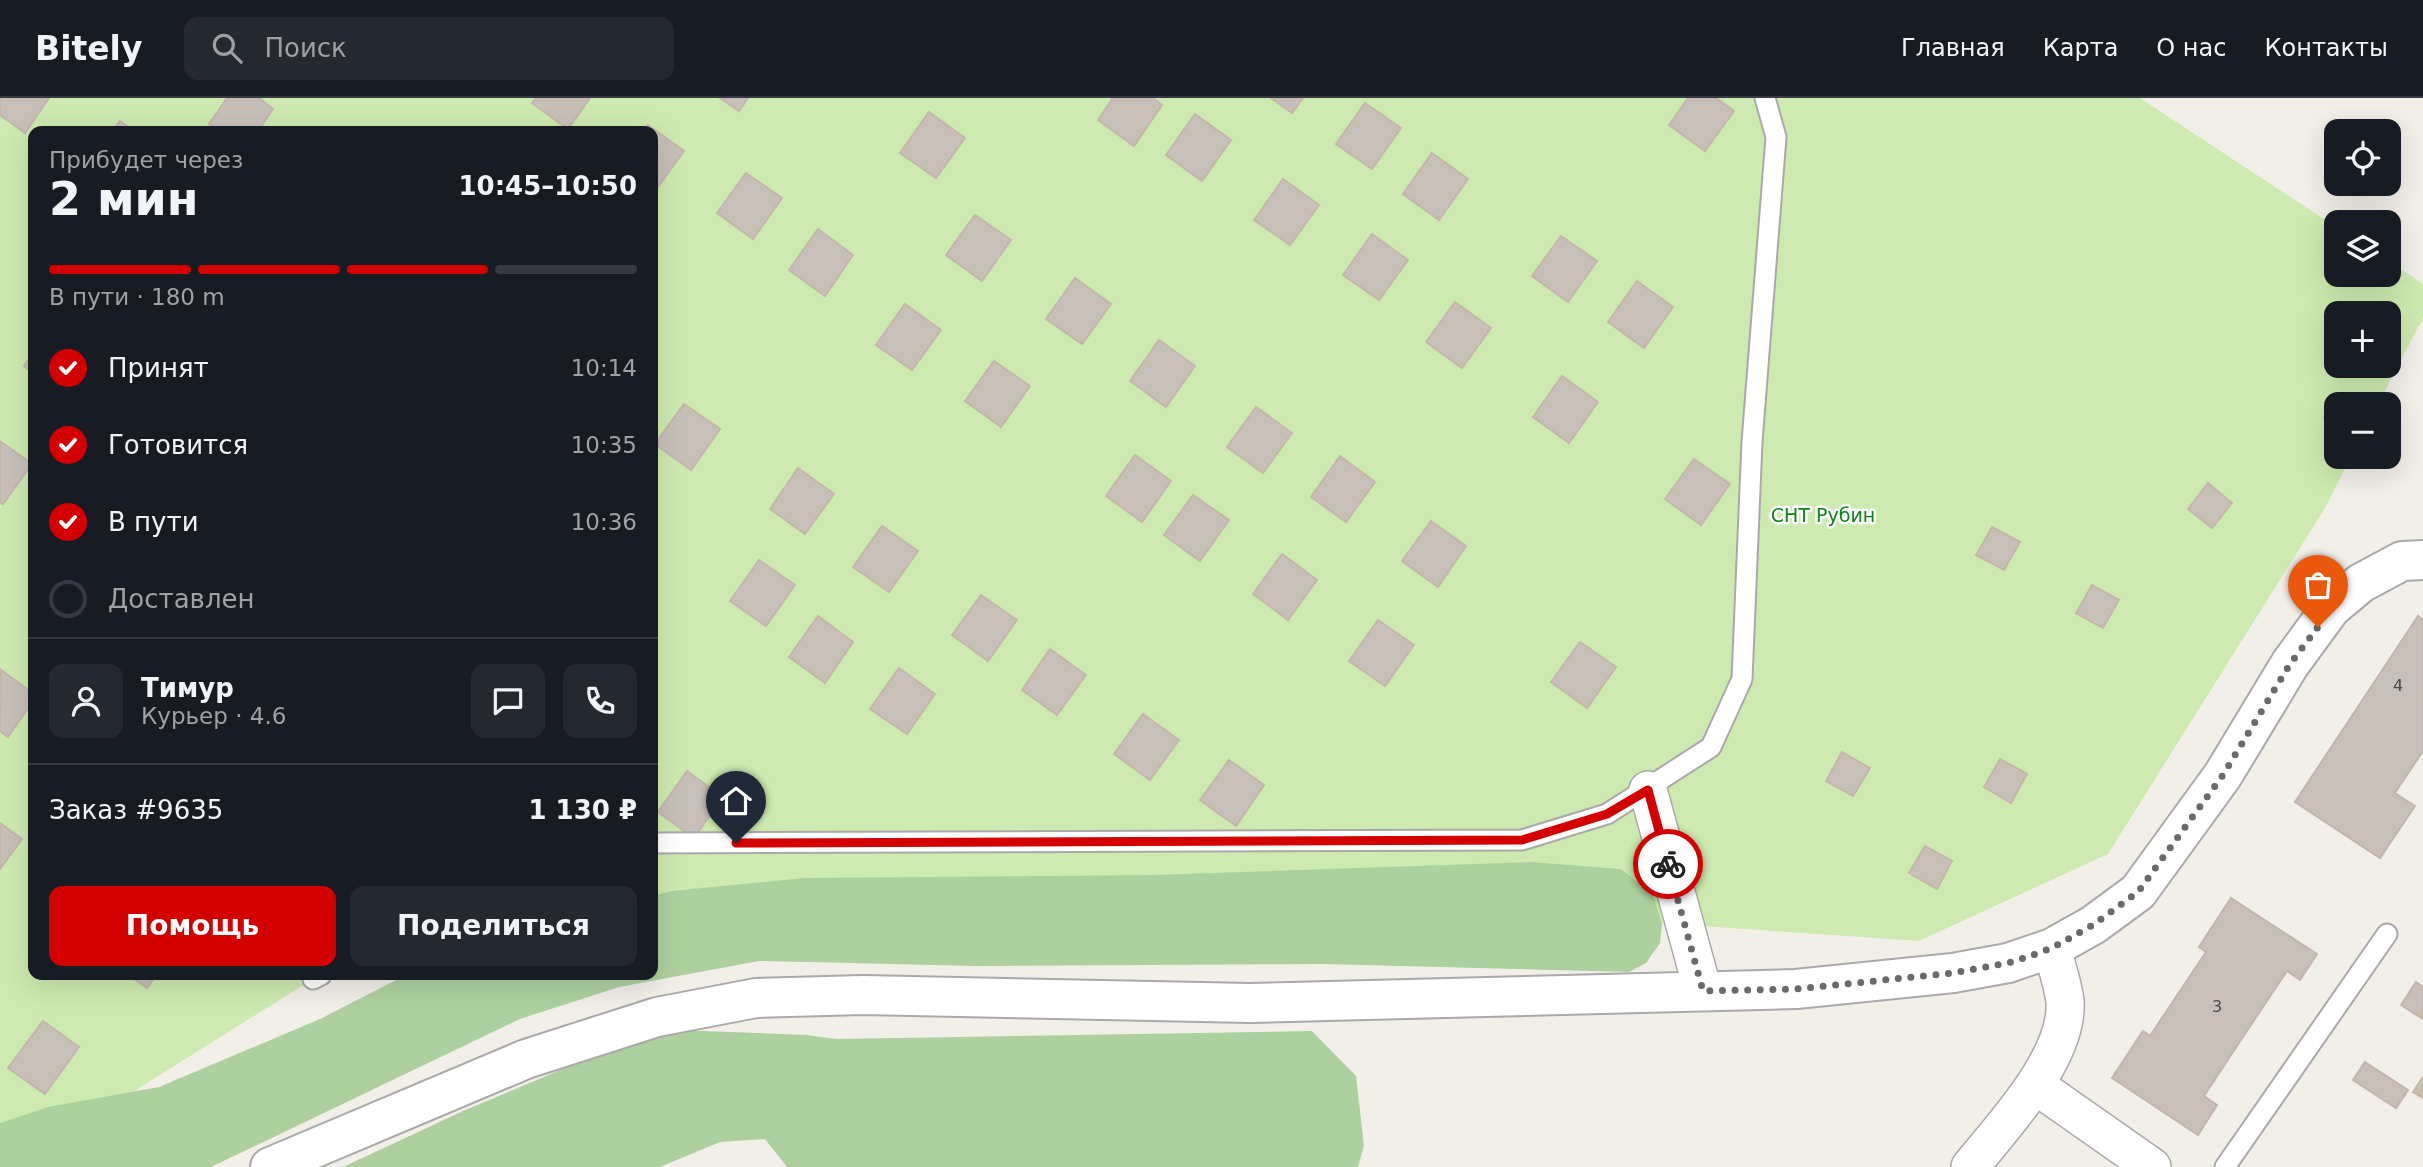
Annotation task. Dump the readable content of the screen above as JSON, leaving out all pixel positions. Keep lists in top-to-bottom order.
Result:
{
  "parks": ["СНТ Рубин"],
  "house_numbers": ["4", "3"],
  "page": {
    "header": "Bitely",
    "search": "Поиск",
    "nav": [
      "Главная",
      "Карта",
      "О нас",
      "Контакты"
    ],
    "map_buttons": ["+", "−"],
    "heading": ["2 мин", "Прибудет через", "10:45–10:50"],
    "panel": [
      "Тимур",
      "Курьер · 4.6",
      "Заказ #9635",
      "1 130 ₽"
    ],
    "bar": "В пути · 180 m",
    "list": [
      ["Принят", "10:14"],
      ["Готовится", "10:35"],
      ["В пути", "10:36"],
      "Доставлен"
    ],
    "buttons": ["Помощь", "Поделиться"]
  }
}
